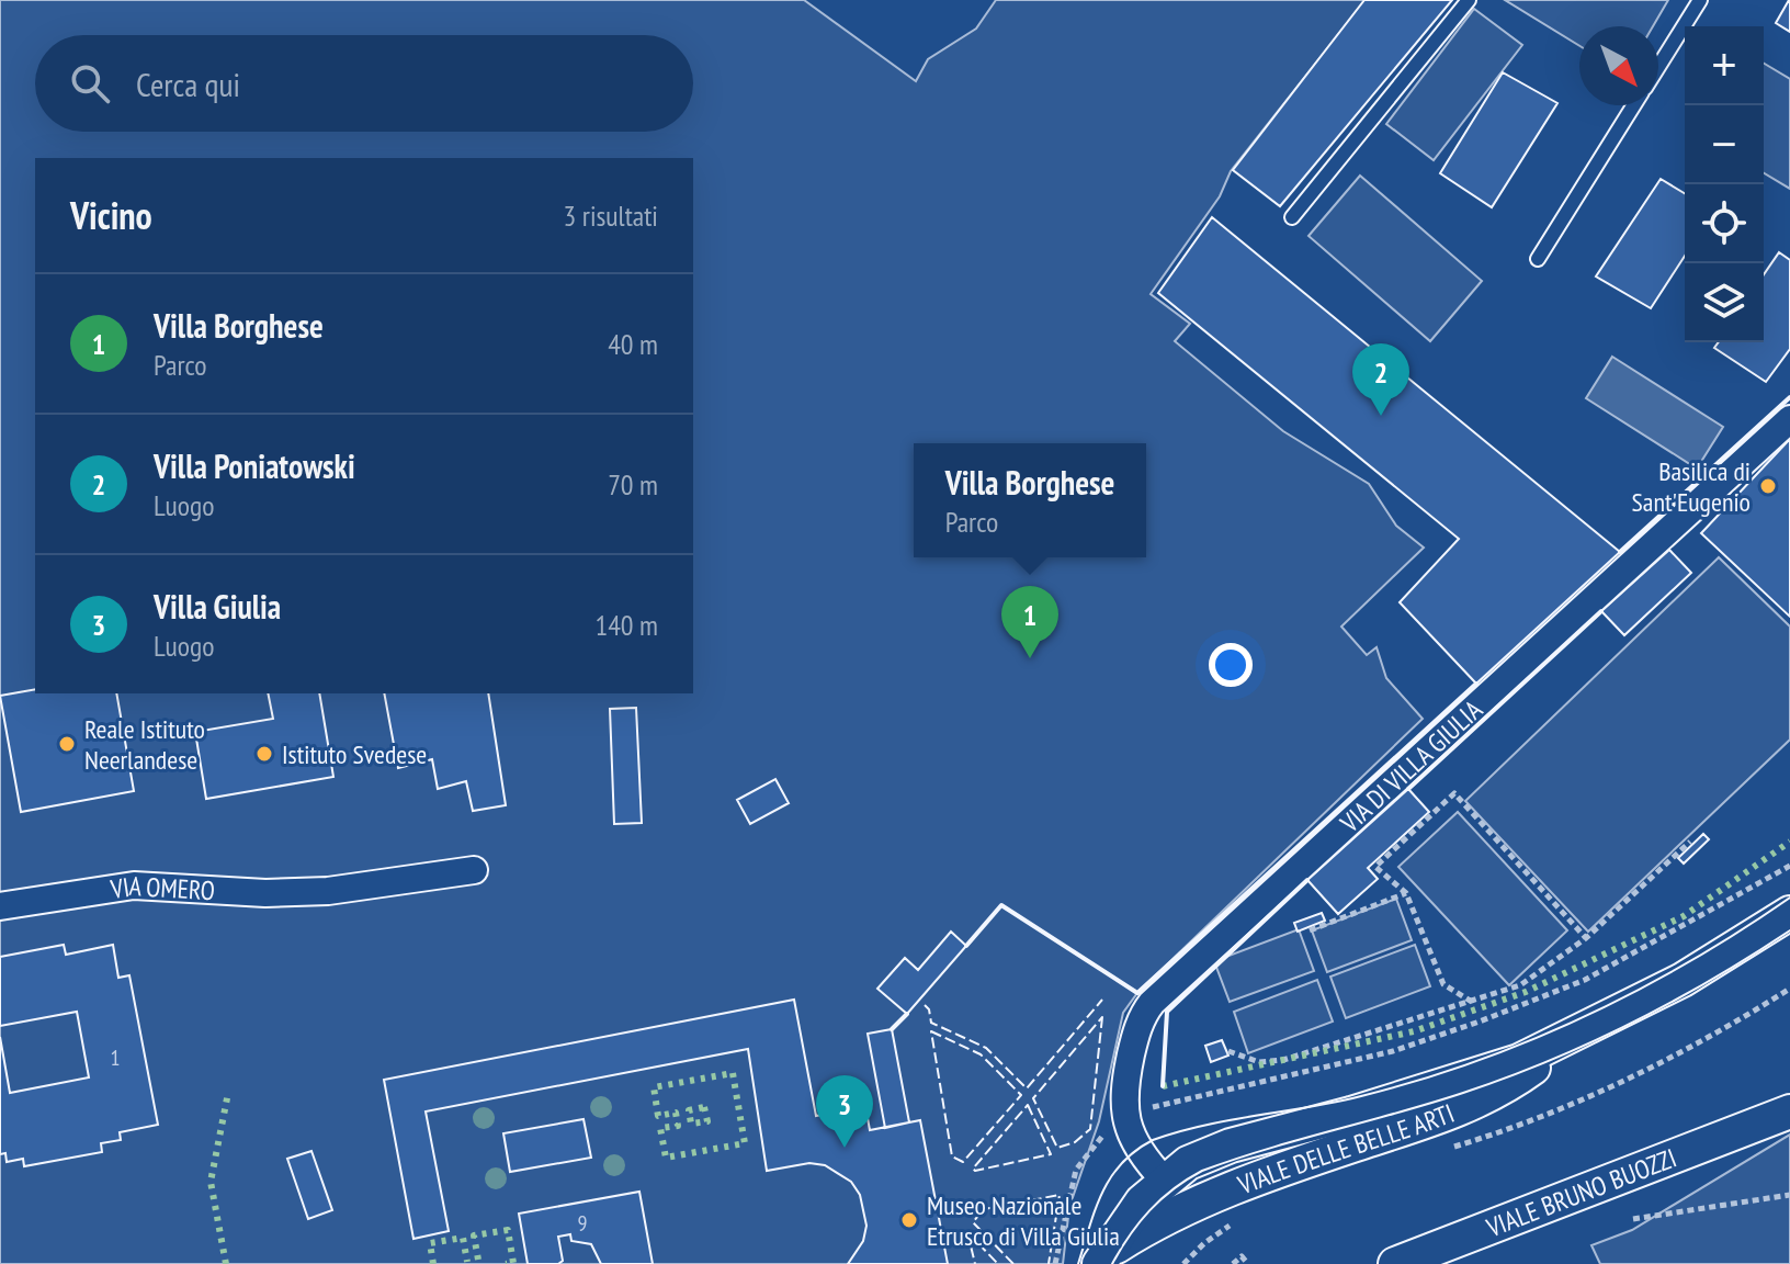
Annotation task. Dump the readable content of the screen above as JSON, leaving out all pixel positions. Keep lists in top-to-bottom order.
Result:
{
  "streets": {
    "street": [
      "VIA DI VILLA GIULIA",
      "VIA OMERO",
      "VIALE DELLE BELLE ARTI",
      "VIALE BRUNO BUOZZI"
    ]
  },
  "crossings": [
    ["VIA DI VILLA GIULIA", "VIALE DELLE BELLE ARTI"]
  ],
  "places": [
    "Basilica di Sant'Eugenio",
    "Reale Istituto Neerlandese",
    "Istituto Svedese",
    "Museo Nazionale Etrusco di Villa Giulia"
  ],
  "house_numbers": ["1", "9"],
  "north": "bottom right",
  "page": {
    "map_buttons": ["+", "−"],
    "search": "Cerca qui",
    "heading": ["Vicino", "3 risultati"],
    "list": [
      {
        "mark": "1",
        "name": "Villa Borghese",
        "note": "Parco",
        "value": "40 m"
      },
      {
        "mark": "2",
        "name": "Villa Poniatowski",
        "note": "Luogo",
        "value": "70 m"
      },
      {
        "mark": "3",
        "name": "Villa Giulia",
        "note": "Luogo",
        "value": "140 m"
      }
    ],
    "pins": ["2", "1", "3"],
    "popup": ["Villa Borghese", "Parco"]
  }
}
